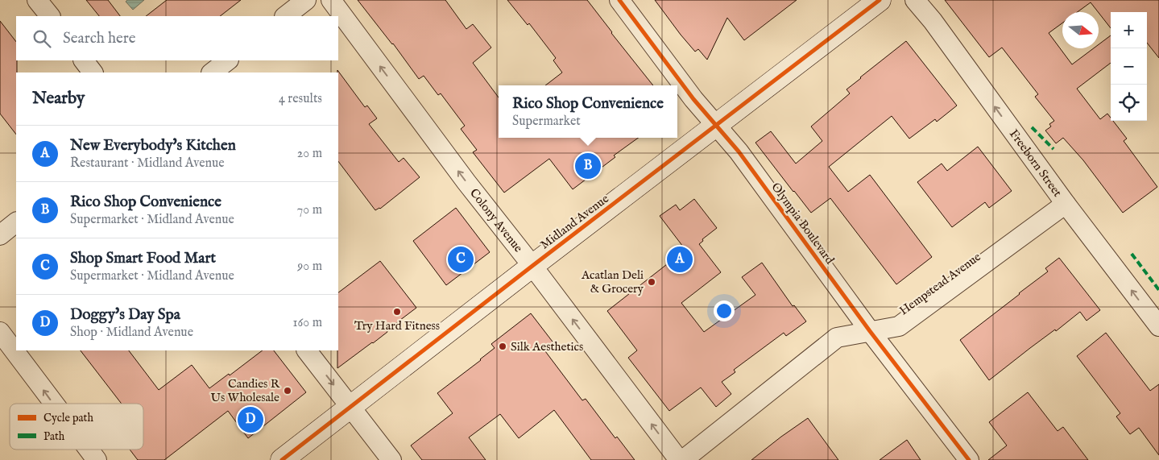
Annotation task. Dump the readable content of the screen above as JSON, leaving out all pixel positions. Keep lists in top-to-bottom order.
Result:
{
  "streets": {
    "main road": ["Midland Avenue"],
    "street": [
      "Freeborn Street",
      "Colony Avenue",
      "Olympia Boulevard",
      "Hempstead Avenue"
    ]
  },
  "crossings": [
    ["Freeborn Street", "Hempstead Avenue"],
    ["Colony Avenue", "Midland Avenue"],
    ["Midland Avenue", "Olympia Boulevard"],
    ["Olympia Boulevard", "Hempstead Avenue"]
  ],
  "one_way": ["Freeborn Street", "Colony Avenue"],
  "places": [
    "Acatlan Deli & Grocery",
    "Try Hard Fitness",
    "Silk Aesthetics",
    "Candies R Us Wholesale"
  ],
  "legend": ["Cycle path", "Path"],
  "north": "right",
  "page": {
    "map_buttons": ["+", "−"],
    "search": "Search here",
    "heading": ["Nearby", "4 results"],
    "popup": ["Rico Shop Convenience", "Supermarket"],
    "list": [
      {
        "mark": "A",
        "name": "New Everybody's Kitchen",
        "note": "Restaurant · Midland Avenue",
        "value": "20 m"
      },
      {
        "mark": "B",
        "name": "Rico Shop Convenience",
        "note": "Supermarket · Midland Avenue",
        "value": "70 m"
      },
      {
        "mark": "C",
        "name": "Shop Smart Food Mart",
        "note": "Supermarket · Midland Avenue",
        "value": "90 m"
      },
      {
        "mark": "D",
        "name": "Doggy's Day Spa",
        "note": "Shop · Midland Avenue",
        "value": "160 m"
      }
    ],
    "pins": [
      "B",
      "A",
      "C",
      "D"
    ]
  }
}
